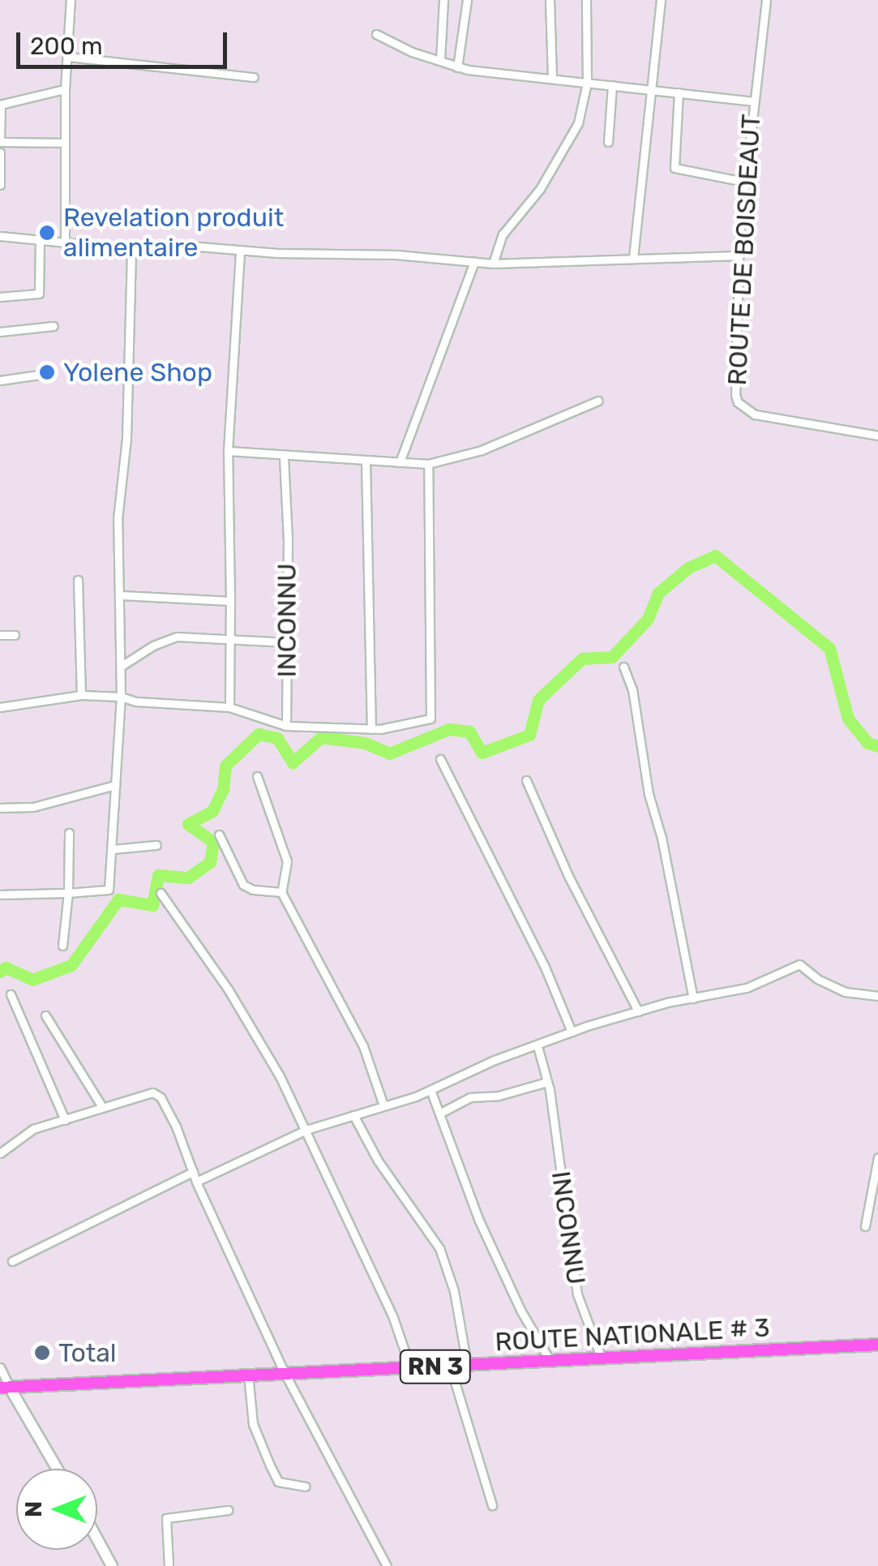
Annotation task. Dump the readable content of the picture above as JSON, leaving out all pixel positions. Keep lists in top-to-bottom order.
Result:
{
  "streets": {
    "main road": ["ROUTE NATIONALE # 3", "RN 3"],
    "street": ["ROUTE DE BOISDEAUT", "INCONNU"]
  },
  "crossings": [
    ["INCONNU", "ROUTE NATIONALE # 3"]
  ],
  "places": ["Revelation produit alimentaire", "Yolene Shop", "Total"],
  "scale_bar": "200 m",
  "north": "left"
}
